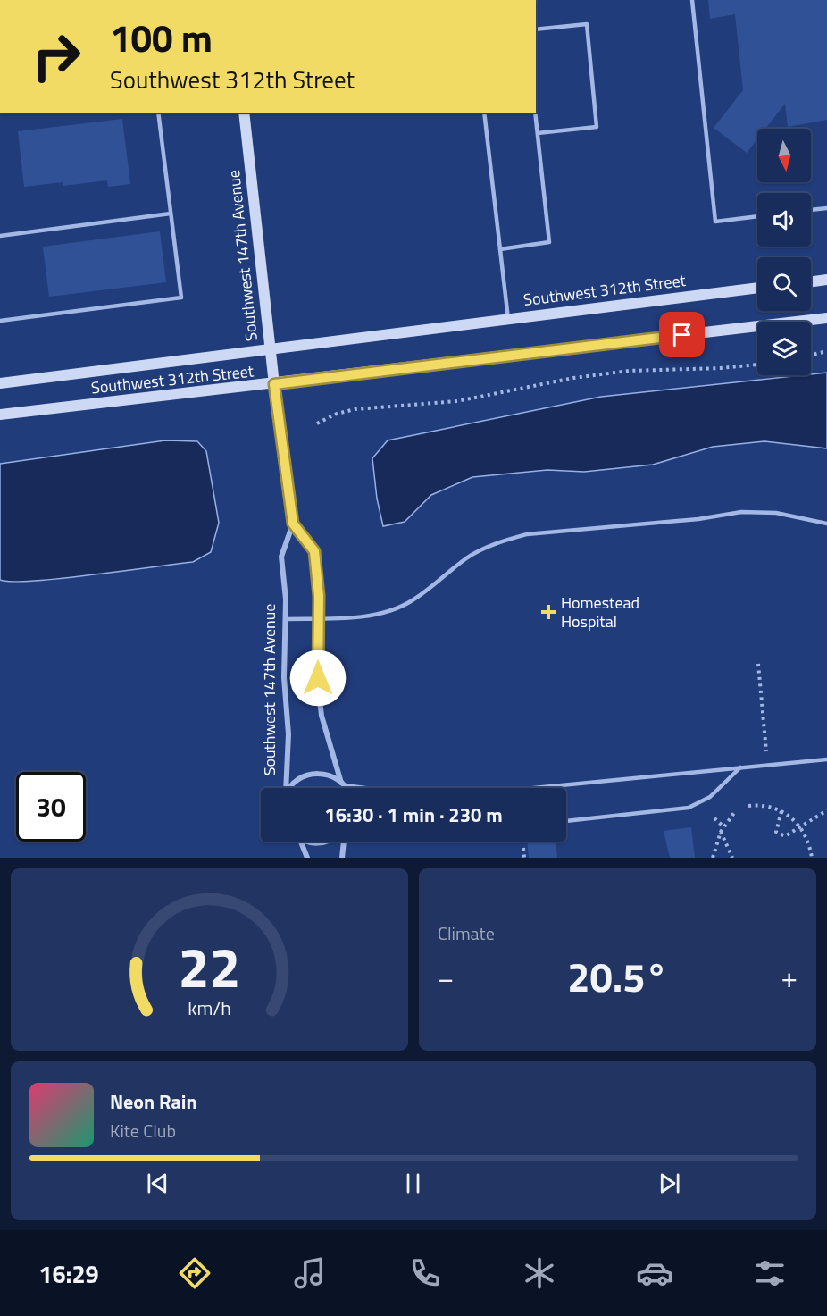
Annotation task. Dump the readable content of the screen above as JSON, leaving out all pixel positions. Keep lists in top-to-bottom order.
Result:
{
  "streets": {
    "main road": ["Southwest 147th Avenue", "Southwest 312th Street"]
  },
  "crossings": [
    ["Southwest 147th Avenue", "Southwest 312th Street"]
  ],
  "places": {
    "health": ["Homestead Hospital"]
  },
  "north": "bottom",
  "page": {
    "turn": ["100 m", "Southwest 312th Street"],
    "limit": "30",
    "trip": "16:30 · 1 min · 230 m",
    "tile": "Climate",
    "heat": ["−", "20.5°", "+"],
    "song": ["Neon Rain", "Kite Club"],
    "tabs": "16:29",
    "gauge": ["22", "km/h"]
  }
}
